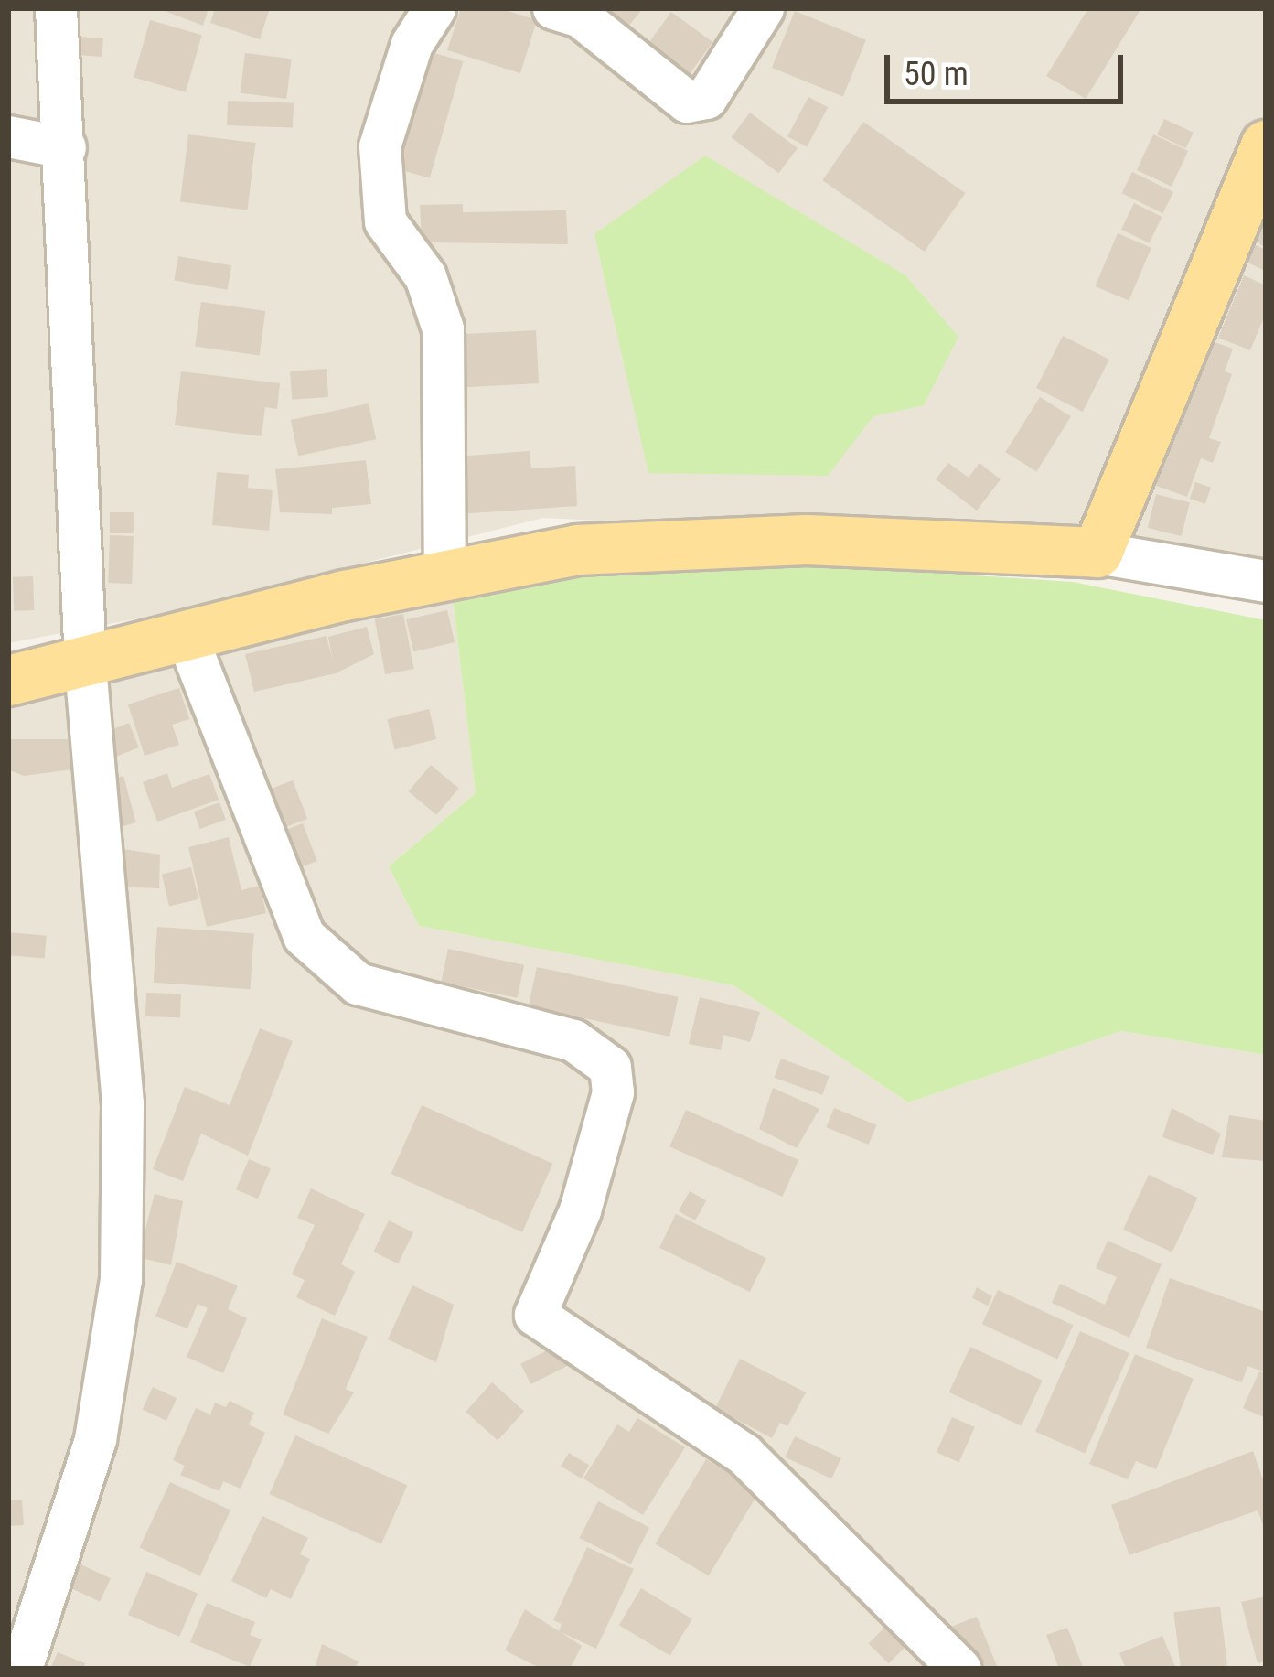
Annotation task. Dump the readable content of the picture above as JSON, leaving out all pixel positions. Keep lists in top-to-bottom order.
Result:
{
  "scale_bar": "50 m"
}
